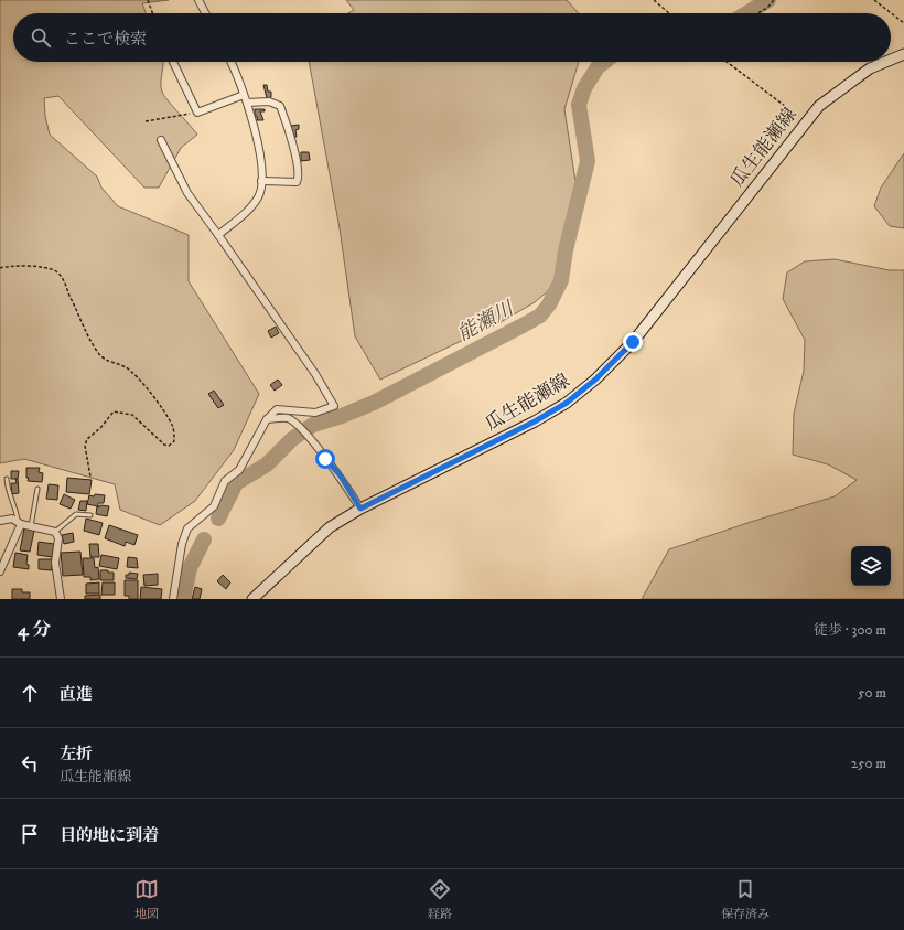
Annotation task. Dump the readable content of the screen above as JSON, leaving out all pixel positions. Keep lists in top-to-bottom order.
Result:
{
  "streets": {
    "main road": ["瓜生能瀬線"]
  },
  "water": ["能瀬川"],
  "page": {
    "search": "ここで検索",
    "heading": ["4 分", "徒歩 · 300 m"],
    "list": [
      ["直進", "50 m"],
      ["左折", "瓜生能瀬線", "250 m"],
      "目的地に到着"
    ],
    "nav": ["地図", "経路", "保存済み"]
  }
}
